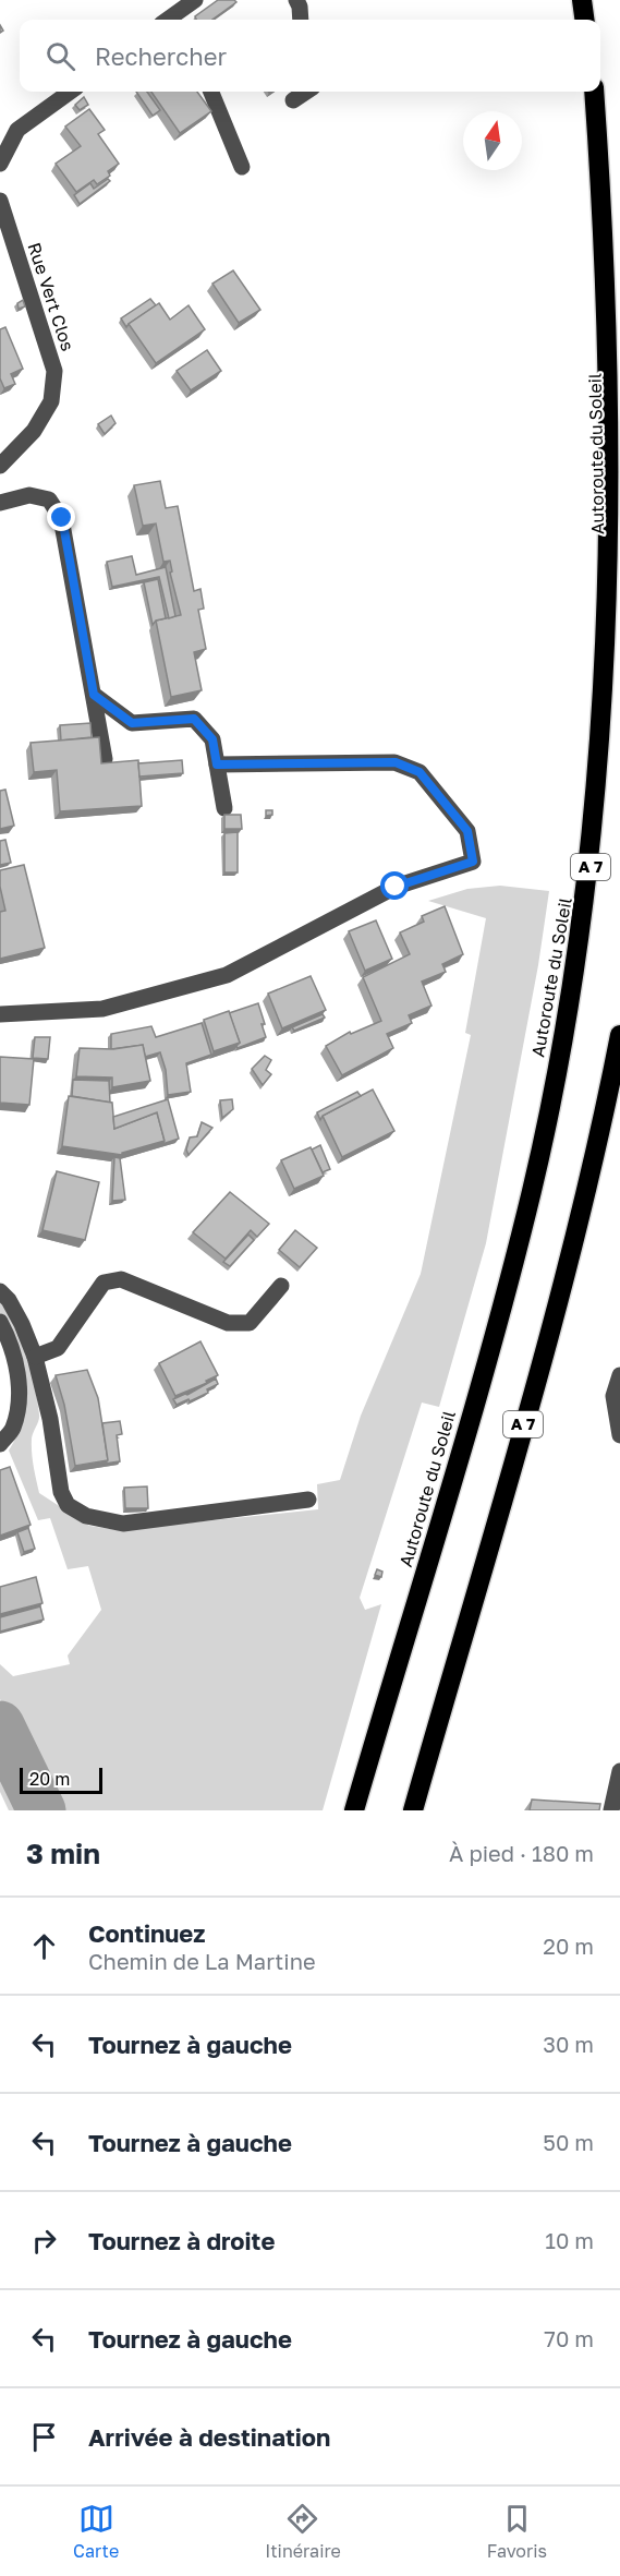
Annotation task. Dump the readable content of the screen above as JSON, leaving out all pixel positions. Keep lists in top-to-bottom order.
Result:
{
  "streets": {
    "highway": ["Autoroute du Soleil", "A 7"],
    "street": ["Rue Vert Clos"]
  },
  "scale_bar": "20 m",
  "north": "top",
  "page": {
    "search": "Rechercher",
    "scale": "20 m",
    "heading": ["3 min", "À pied · 180 m"],
    "list": [
      ["Continuez", "Chemin de La Martine", "20 m"],
      ["Tournez à gauche", "30 m"],
      ["Tournez à gauche", "50 m"],
      ["Tournez à droite", "10 m"],
      ["Tournez à gauche", "70 m"],
      "Arrivée à destination"
    ],
    "nav": ["Carte", "Itinéraire", "Favoris"]
  }
}
